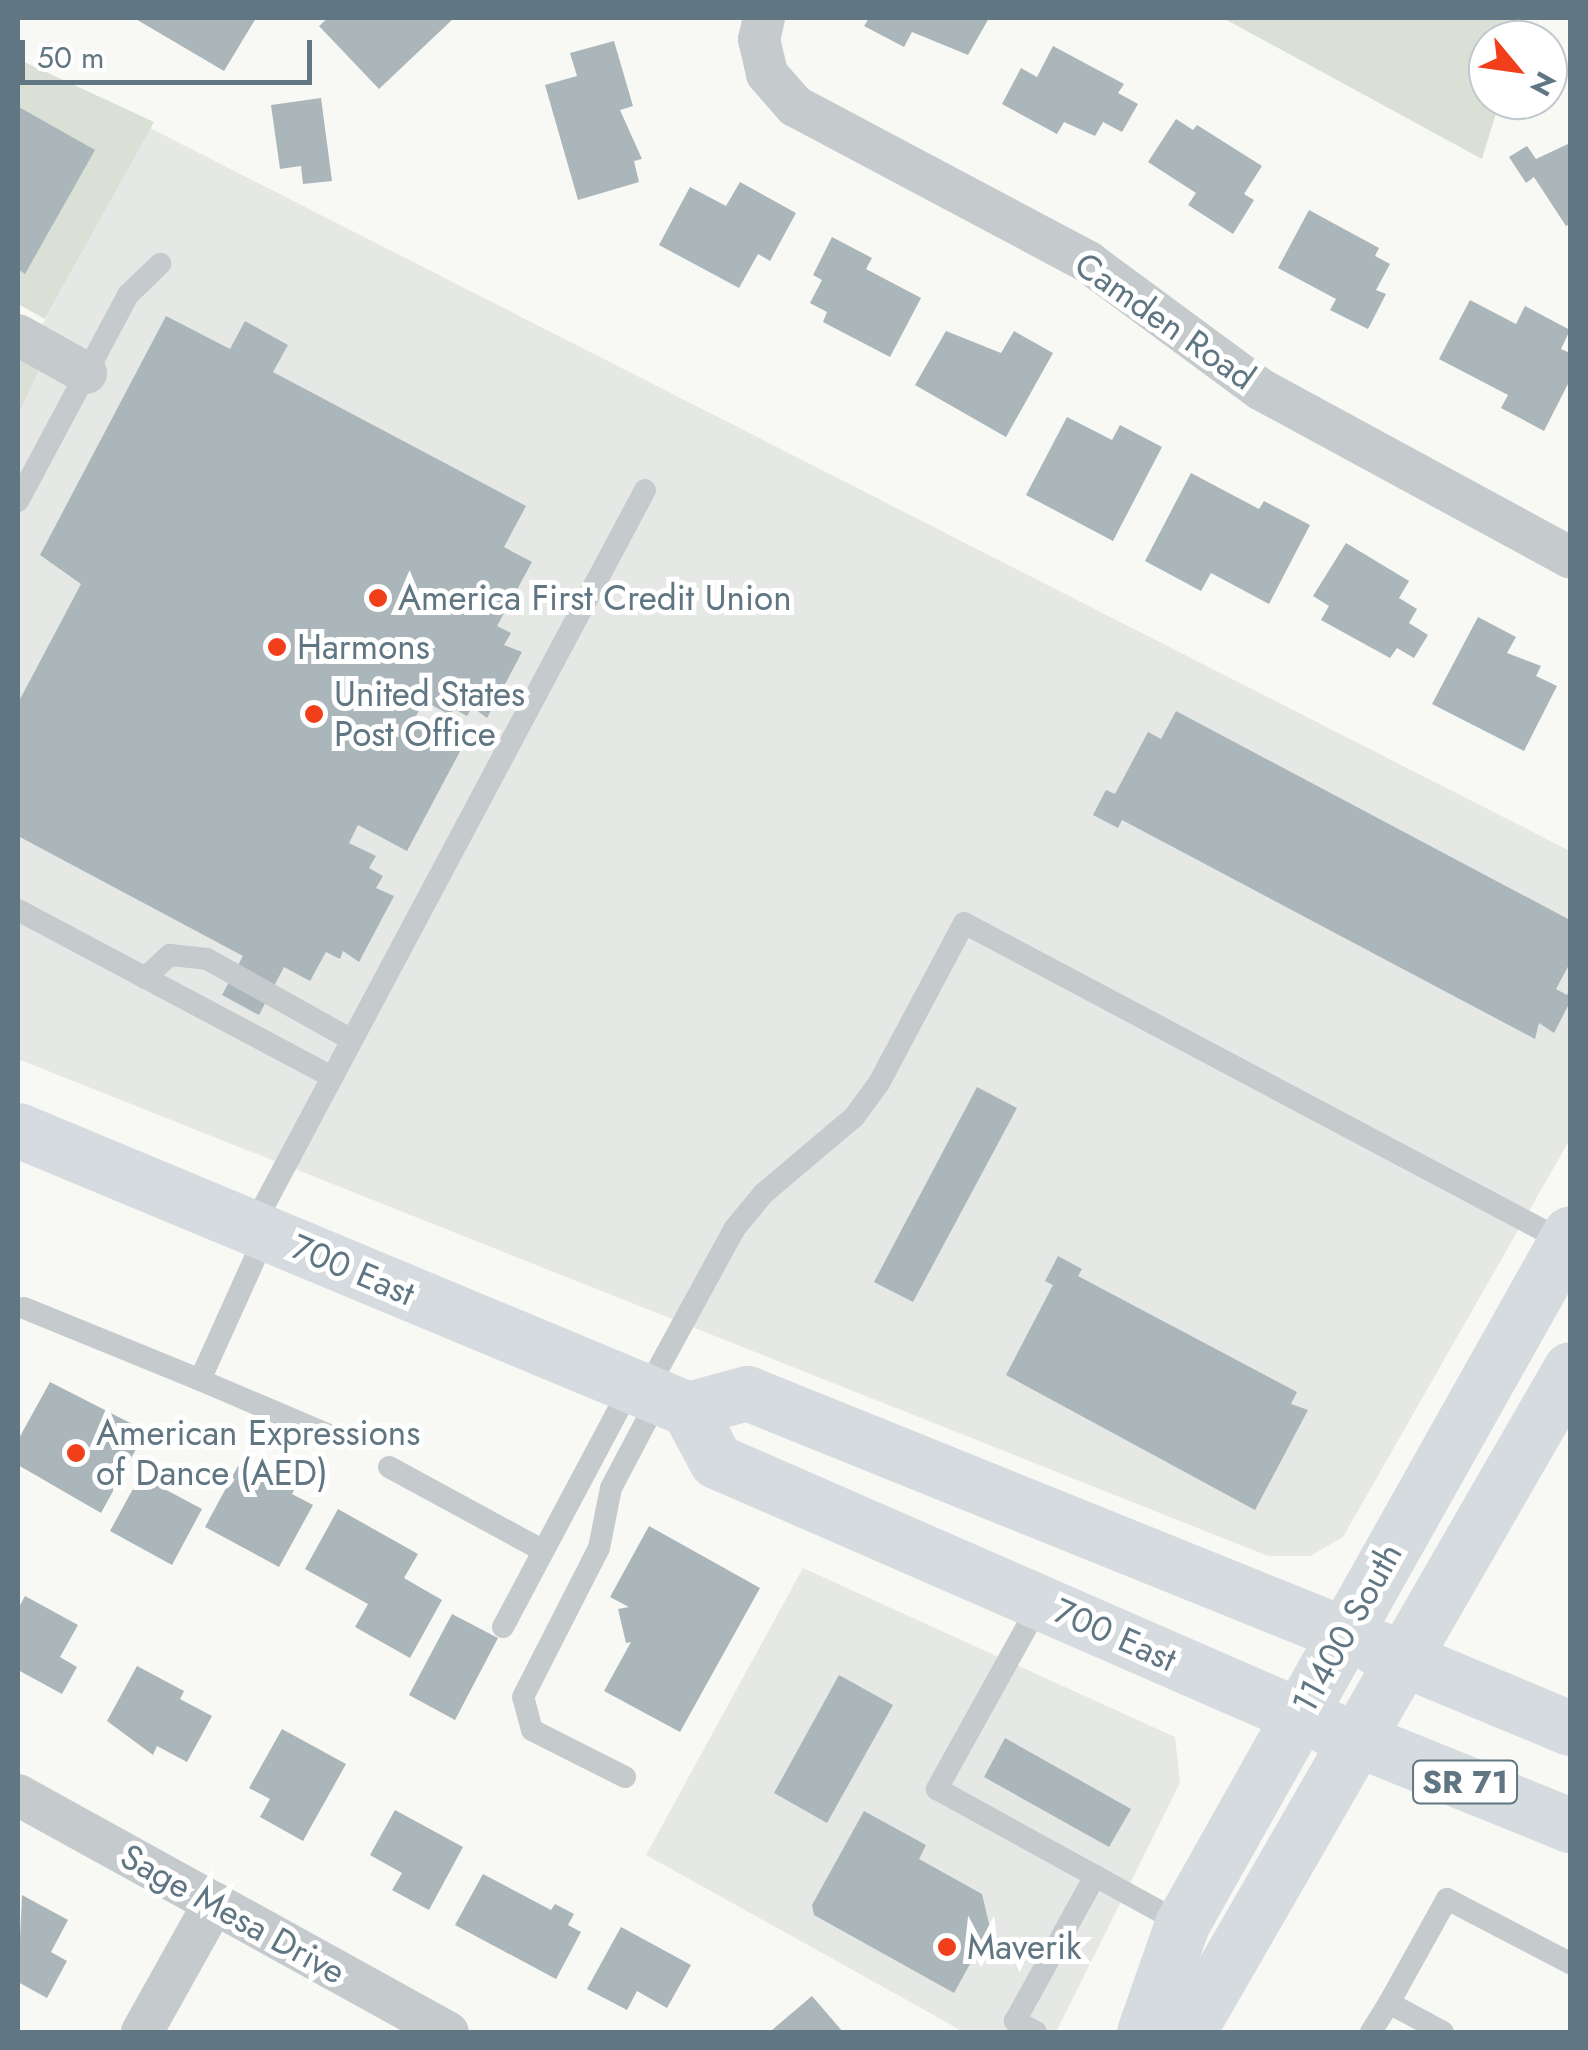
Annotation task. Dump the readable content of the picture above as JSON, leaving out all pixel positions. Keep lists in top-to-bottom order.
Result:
{
  "streets": {
    "main road": ["700 East", "11400 South", "SR 71"],
    "street": ["Camden Road", "Sage Mesa Drive"]
  },
  "crossings": [
    ["700 East", "11400 South"],
    ["700 East", "SR 71"],
    ["11400 South", "SR 71"]
  ],
  "places": [
    "America First Credit Union",
    "Harmons",
    "United States Post Office",
    "American Expressions of Dance (AED)",
    "Maverik"
  ],
  "scale_bar": "50 m",
  "north": "bottom right"
}
